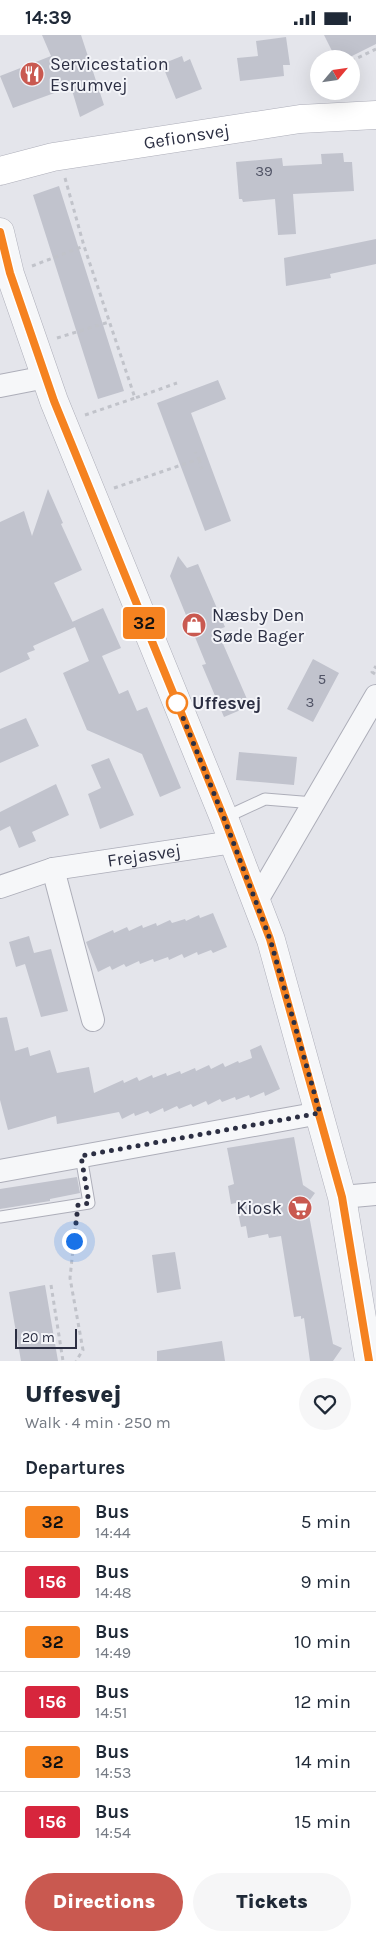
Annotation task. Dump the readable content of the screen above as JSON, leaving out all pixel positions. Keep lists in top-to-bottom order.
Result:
{
  "streets": {
    "main road": ["Gefionsvej"],
    "street": ["Frejasvej"]
  },
  "places": {
    "restaurant": ["Servicestation Esrumvej"],
    "shop": ["Næsby Den Søde Bager"],
    "other": ["Uffesvej"],
    "supermarket": ["Kiosk"]
  },
  "lines": ["bus line 32"],
  "house_numbers": ["39", "5", "3"],
  "scale_bar": "20 m",
  "north": "top right",
  "page": {
    "status": "14:39",
    "on_map": "32",
    "scale": "20 m",
    "heading": [
      ["Uffesvej", "Walk · 4 min · 250 m"],
      "Departures"
    ],
    "list": [
      {
        "mark": "32",
        "name": "Bus",
        "note": "14:44",
        "value": "5 min"
      },
      {
        "mark": "156",
        "name": "Bus",
        "note": "14:48",
        "value": "9 min"
      },
      {
        "mark": "32",
        "name": "Bus",
        "note": "14:49",
        "value": "10 min"
      },
      {
        "mark": "156",
        "name": "Bus",
        "note": "14:51",
        "value": "12 min"
      },
      {
        "mark": "32",
        "name": "Bus",
        "note": "14:53",
        "value": "14 min"
      },
      {
        "mark": "156",
        "name": "Bus",
        "note": "14:54",
        "value": "15 min"
      }
    ],
    "buttons": ["Directions", "Tickets"]
  }
}
